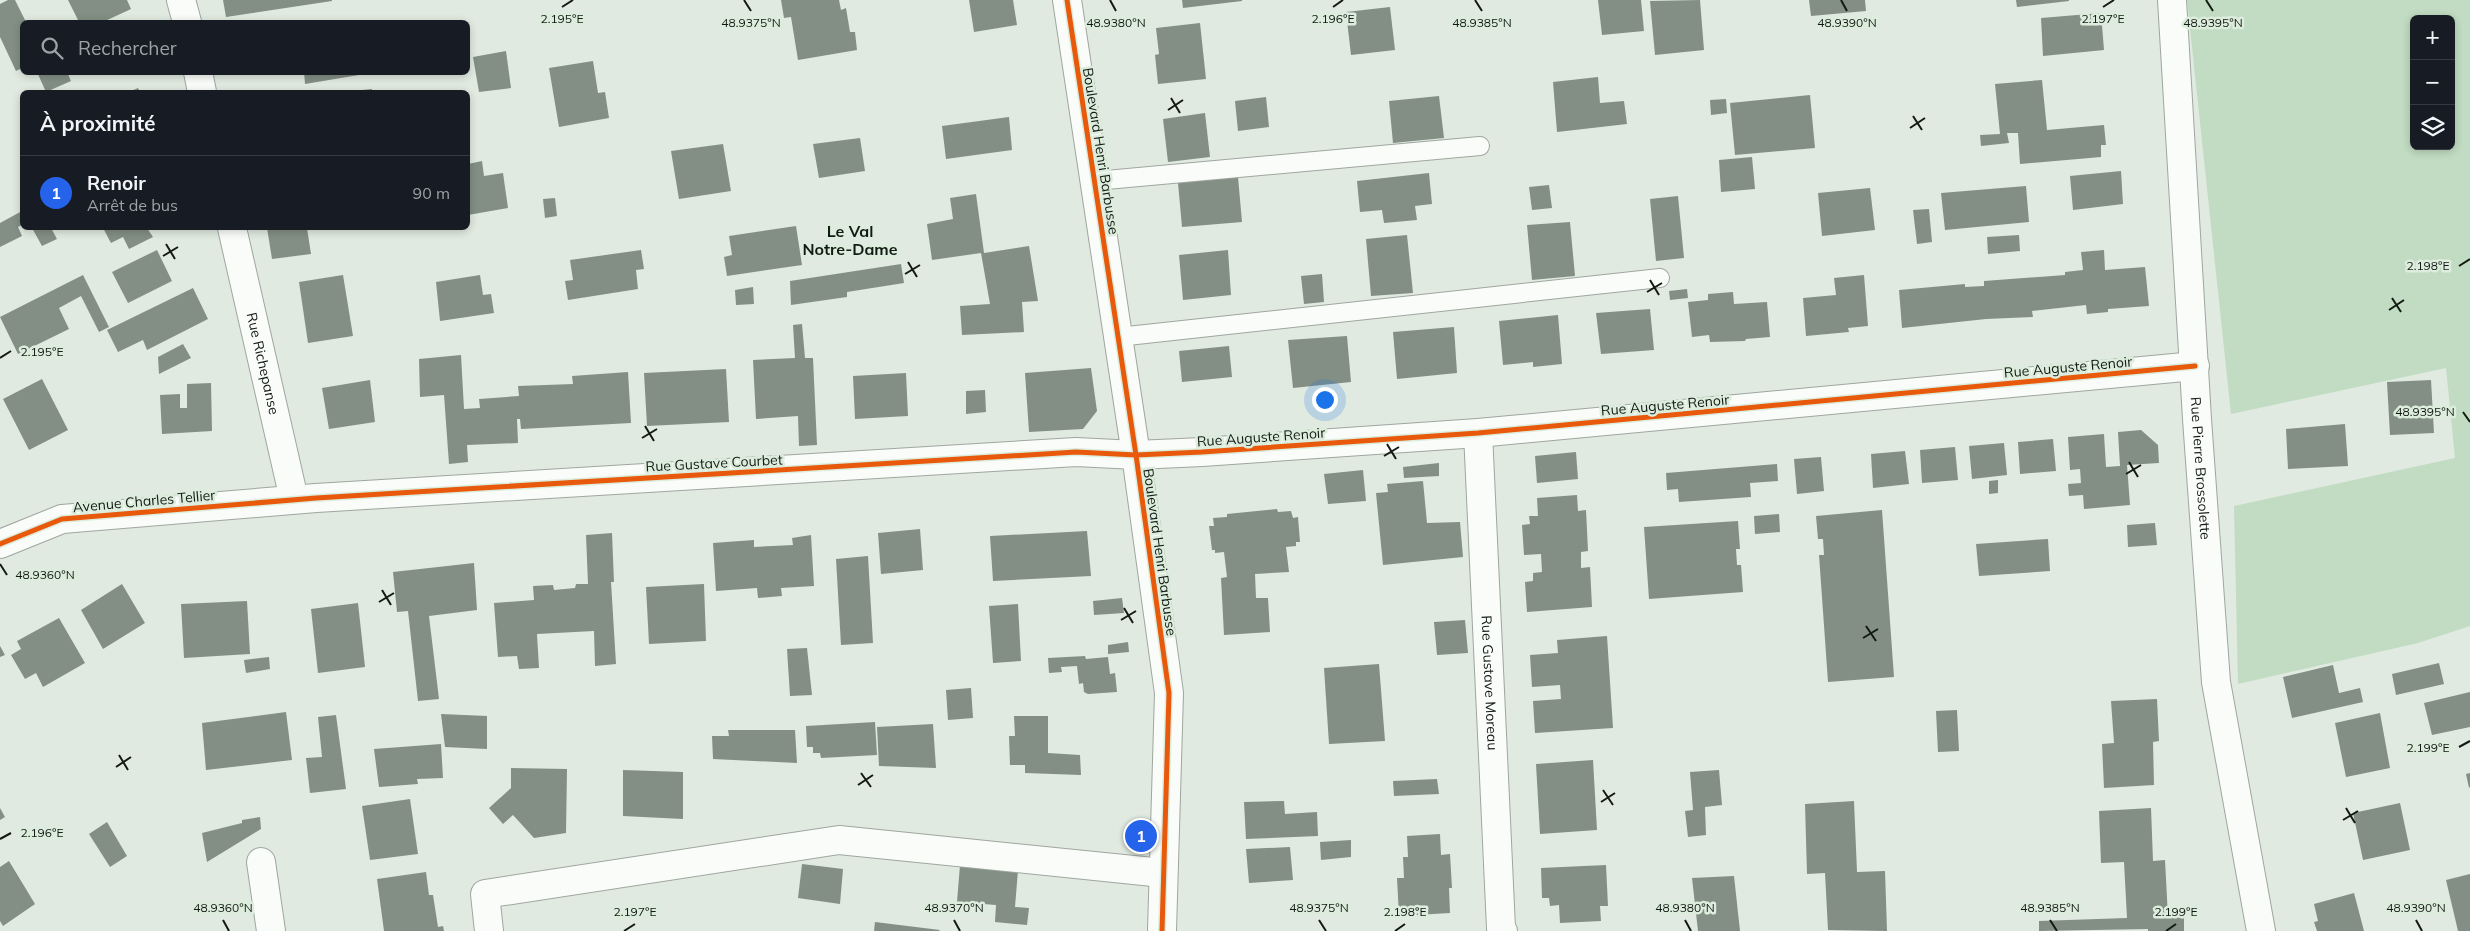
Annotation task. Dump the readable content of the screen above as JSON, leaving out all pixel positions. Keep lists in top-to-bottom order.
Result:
{
  "streets": {
    "street": [
      "Boulevard Henri Barbusse",
      "Rue Richepanse",
      "Rue Auguste Renoir",
      "Rue Gustave Courbet",
      "Rue Pierre Brossolette",
      "Avenue Charles Tellier",
      "Rue Gustave Moreau"
    ]
  },
  "crossings": [
    ["Boulevard Henri Barbusse", "Rue Auguste Renoir"],
    ["Boulevard Henri Barbusse", "Rue Gustave Courbet"],
    ["Rue Richepanse", "Rue Gustave Courbet"],
    ["Rue Richepanse", "Avenue Charles Tellier"],
    ["Rue Auguste Renoir", "Rue Gustave Courbet"],
    ["Rue Auguste Renoir", "Rue Pierre Brossolette"],
    ["Rue Auguste Renoir", "Rue Gustave Moreau"],
    ["Rue Gustave Courbet", "Avenue Charles Tellier"]
  ],
  "districts": ["Le Val Notre-Dame"],
  "page": {
    "map_buttons": ["+", "−"],
    "search": "Rechercher",
    "heading": "À proximité",
    "list": [
      {
        "mark": "1",
        "name": "Renoir",
        "note": "Arrêt de bus",
        "value": "90 m"
      }
    ],
    "pins": "1"
  },
  "coordinates": [
    "2.195°E",
    "2.196°E",
    "2.197°E",
    "48.9390°N",
    "48.9375°N",
    "48.9380°N",
    "48.9385°N",
    "48.9395°N",
    "2.198°E",
    "48.9360°N",
    "2.199°E",
    "48.9370°N"
  ]
}
